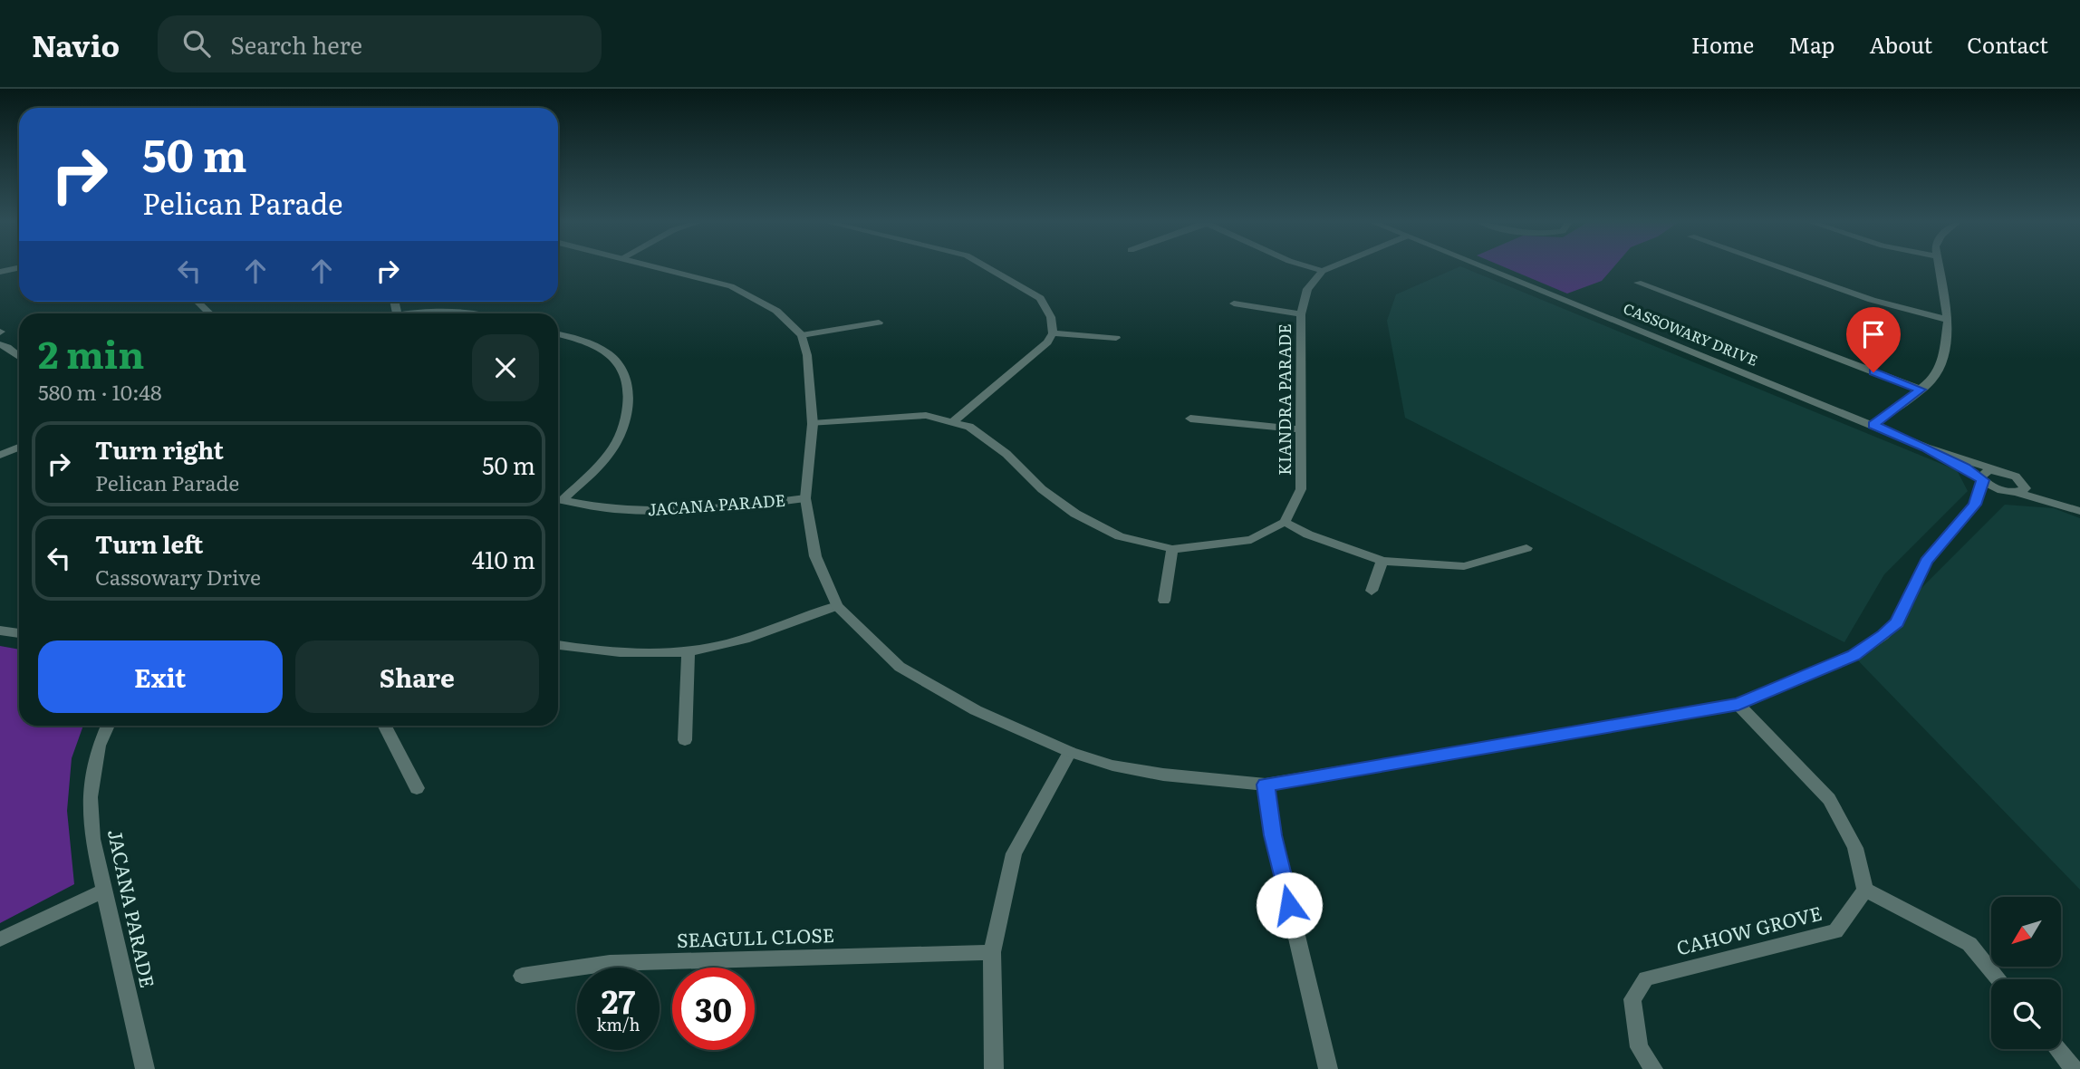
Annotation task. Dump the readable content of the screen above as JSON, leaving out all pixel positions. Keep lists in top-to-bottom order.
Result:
{
  "streets": {
    "street": [
      "CASSOWARY DRIVE",
      "KIANDRA PARADE",
      "JACANA PARADE",
      "CAHOW GROVE",
      "SEAGULL CLOSE"
    ]
  },
  "north": "bottom left",
  "page": {
    "header": "Navio",
    "search": "Search here",
    "nav": [
      "Home",
      "Map",
      "About",
      "Contact"
    ],
    "turn": ["50 m", "Pelican Parade"],
    "heading": ["2 min", "580 m · 10:48"],
    "list": [
      {
        "name": "Turn right",
        "note": "Pelican Parade",
        "value": "50 m"
      },
      {
        "name": "Turn left",
        "note": "Cassowary Drive",
        "value": "410 m"
      }
    ],
    "buttons": ["Exit", "Share"],
    "speed": "27 km/h",
    "limit": "30"
  }
}
